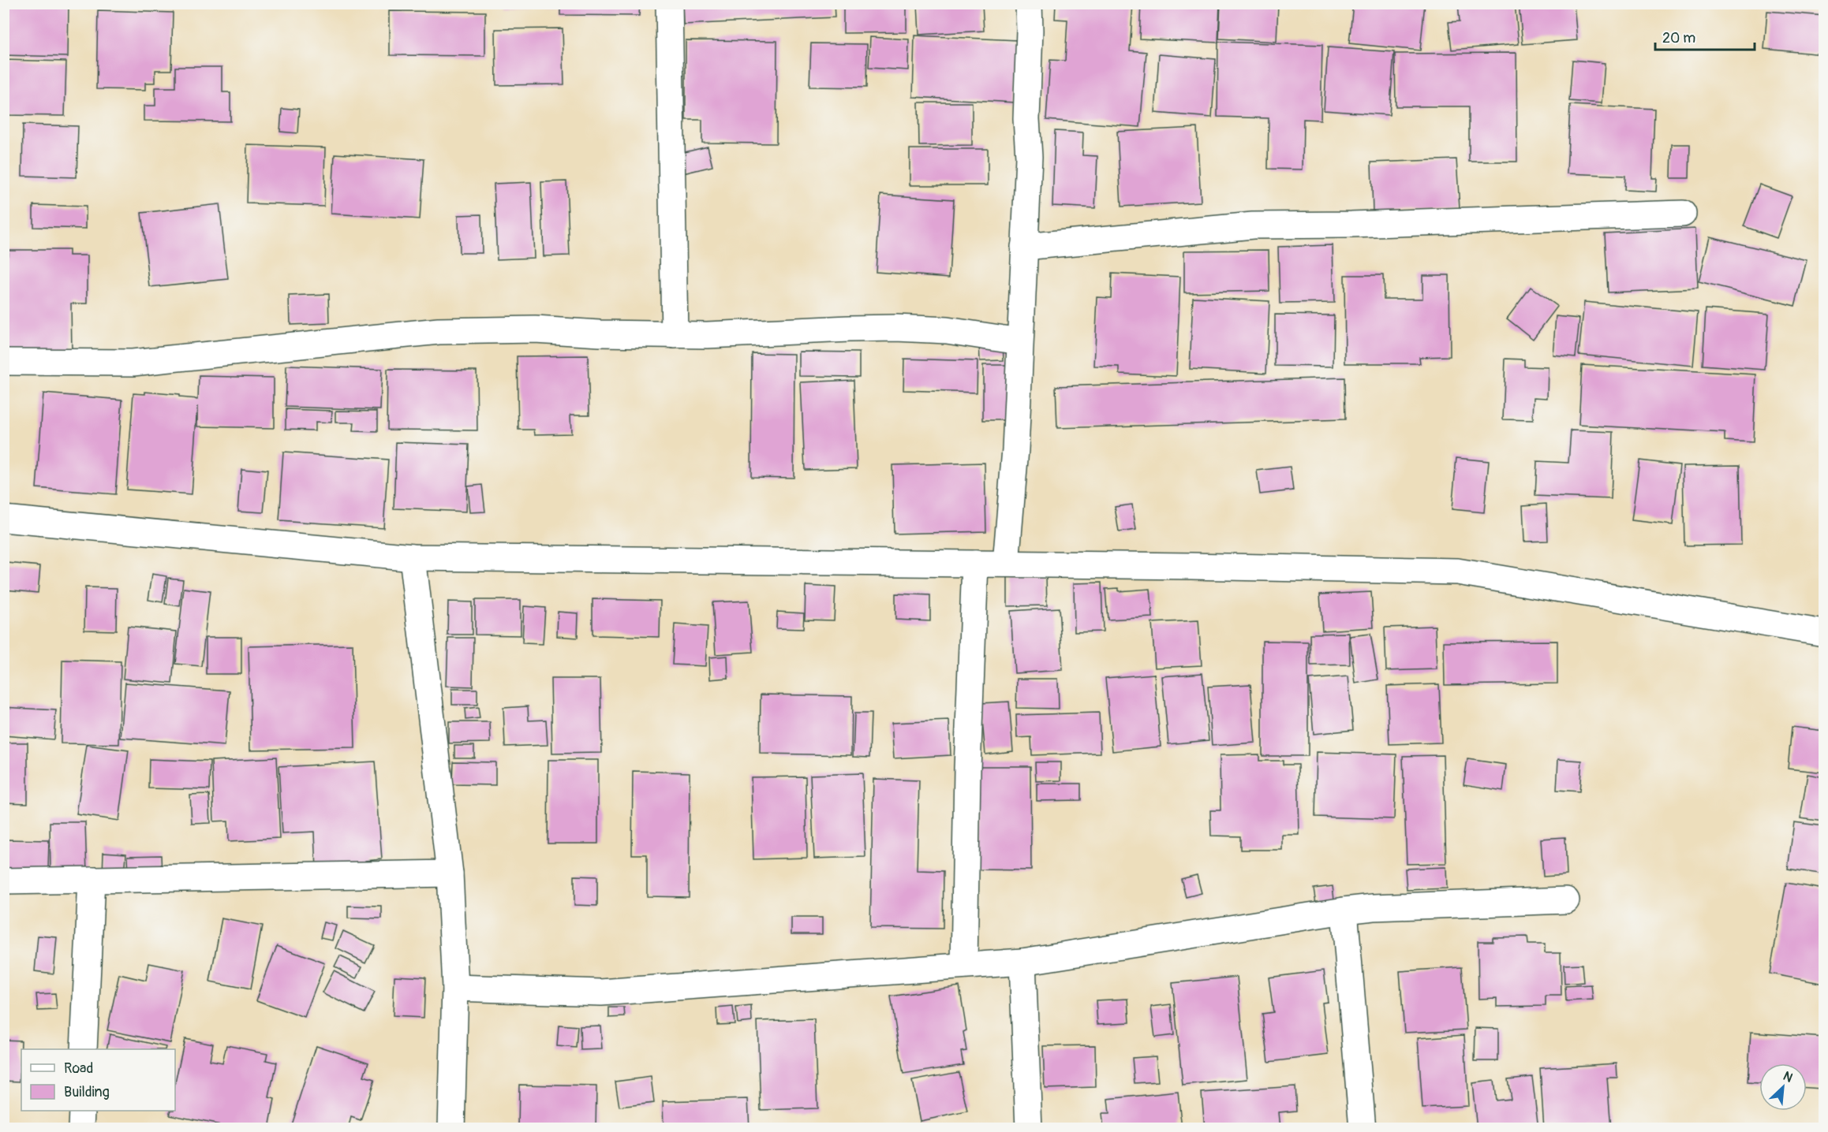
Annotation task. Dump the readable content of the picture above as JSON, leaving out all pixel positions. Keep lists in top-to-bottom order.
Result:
{
  "legend": ["Road", "Building"],
  "scale_bar": "20 m",
  "north": "top right"
}
